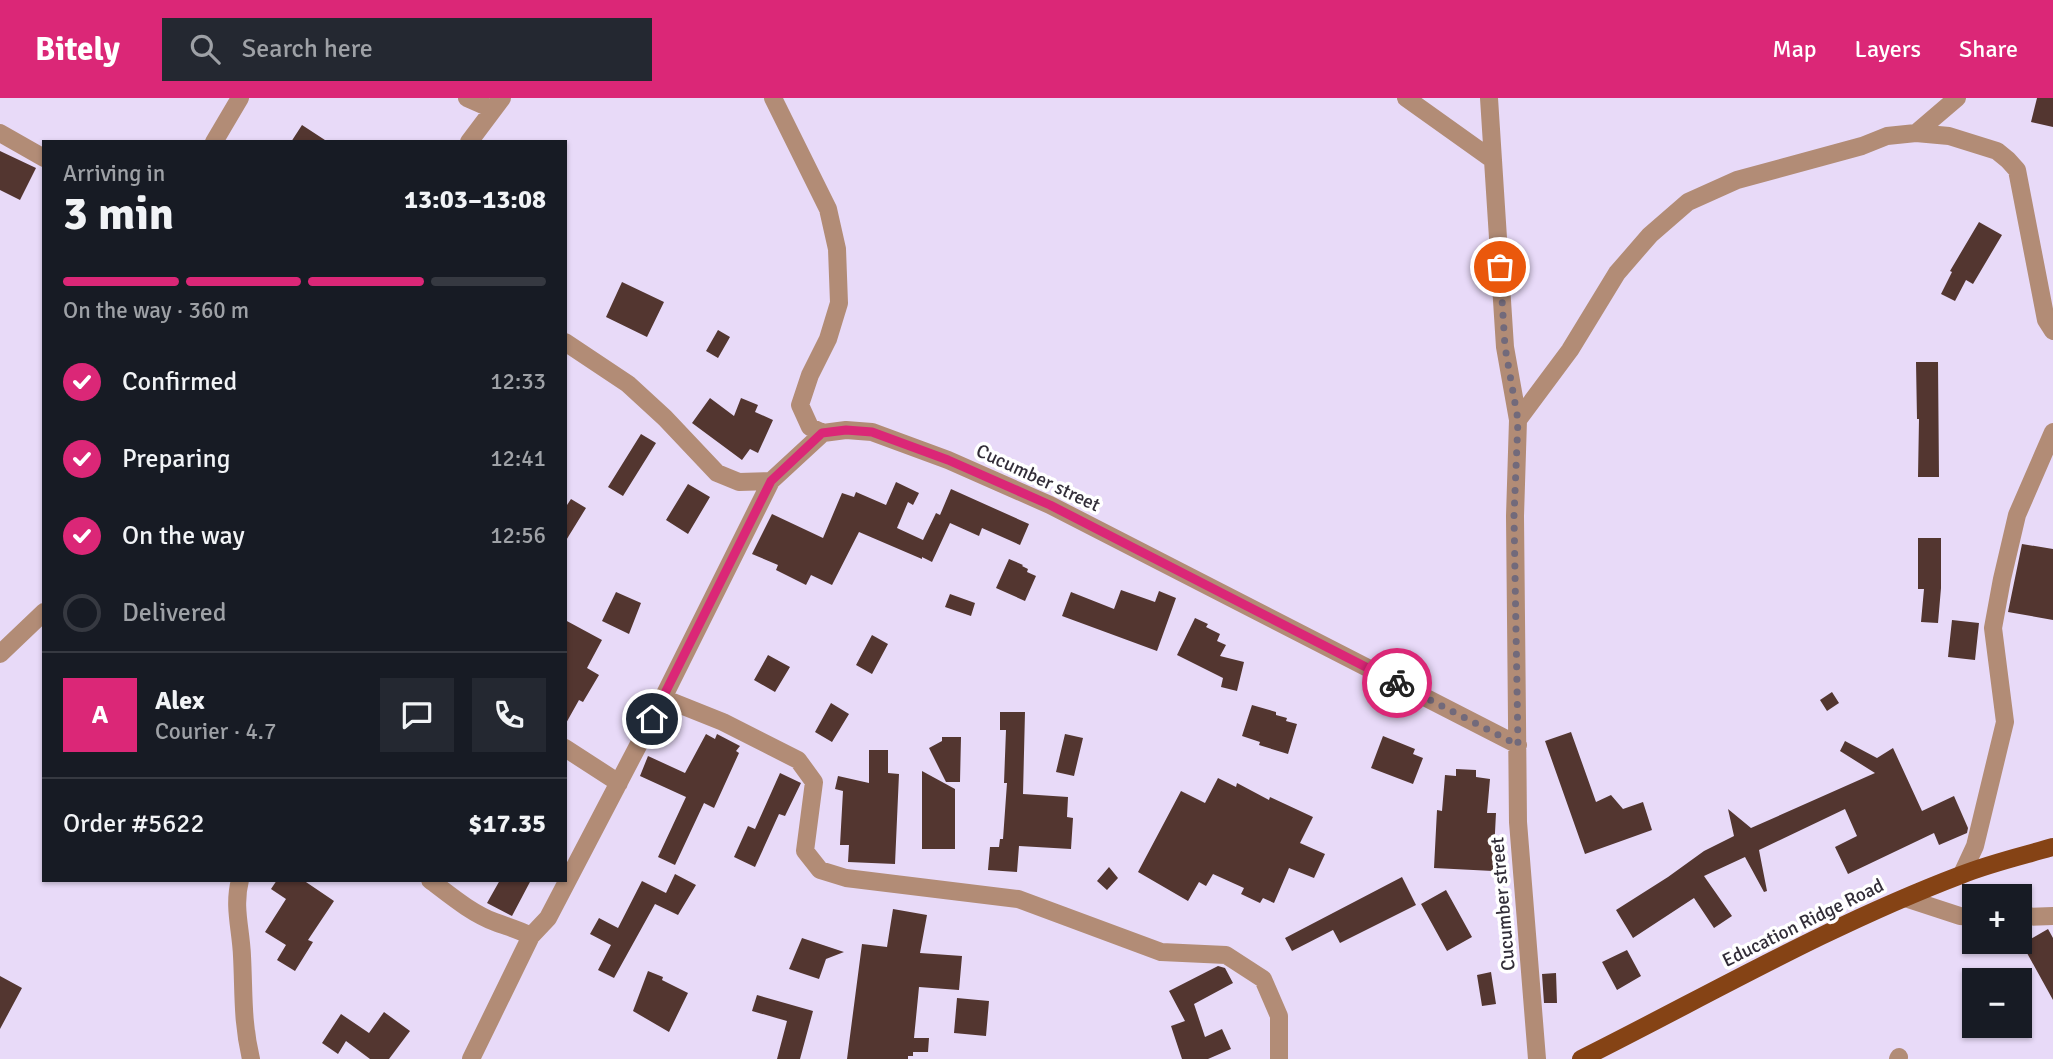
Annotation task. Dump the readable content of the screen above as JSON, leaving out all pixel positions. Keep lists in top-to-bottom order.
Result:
{
  "streets": {
    "main road": ["Education Ridge Road"],
    "street": ["Cucumber street"]
  },
  "page": {
    "header": "Bitely",
    "search": "Search here",
    "nav": ["Map", "Layers", "Share"],
    "heading": ["3 min", "Arriving in", "13:03–13:08"],
    "panel": [
      "Alex",
      "Courier · 4.7",
      "Order #5622",
      "$17.35"
    ],
    "bar": "On the way · 360 m",
    "list": [
      ["Confirmed", "12:33"],
      ["Preparing", "12:41"],
      ["On the way", "12:56"],
      "Delivered"
    ],
    "round": "A",
    "map_buttons": ["+", "−"]
  }
}
